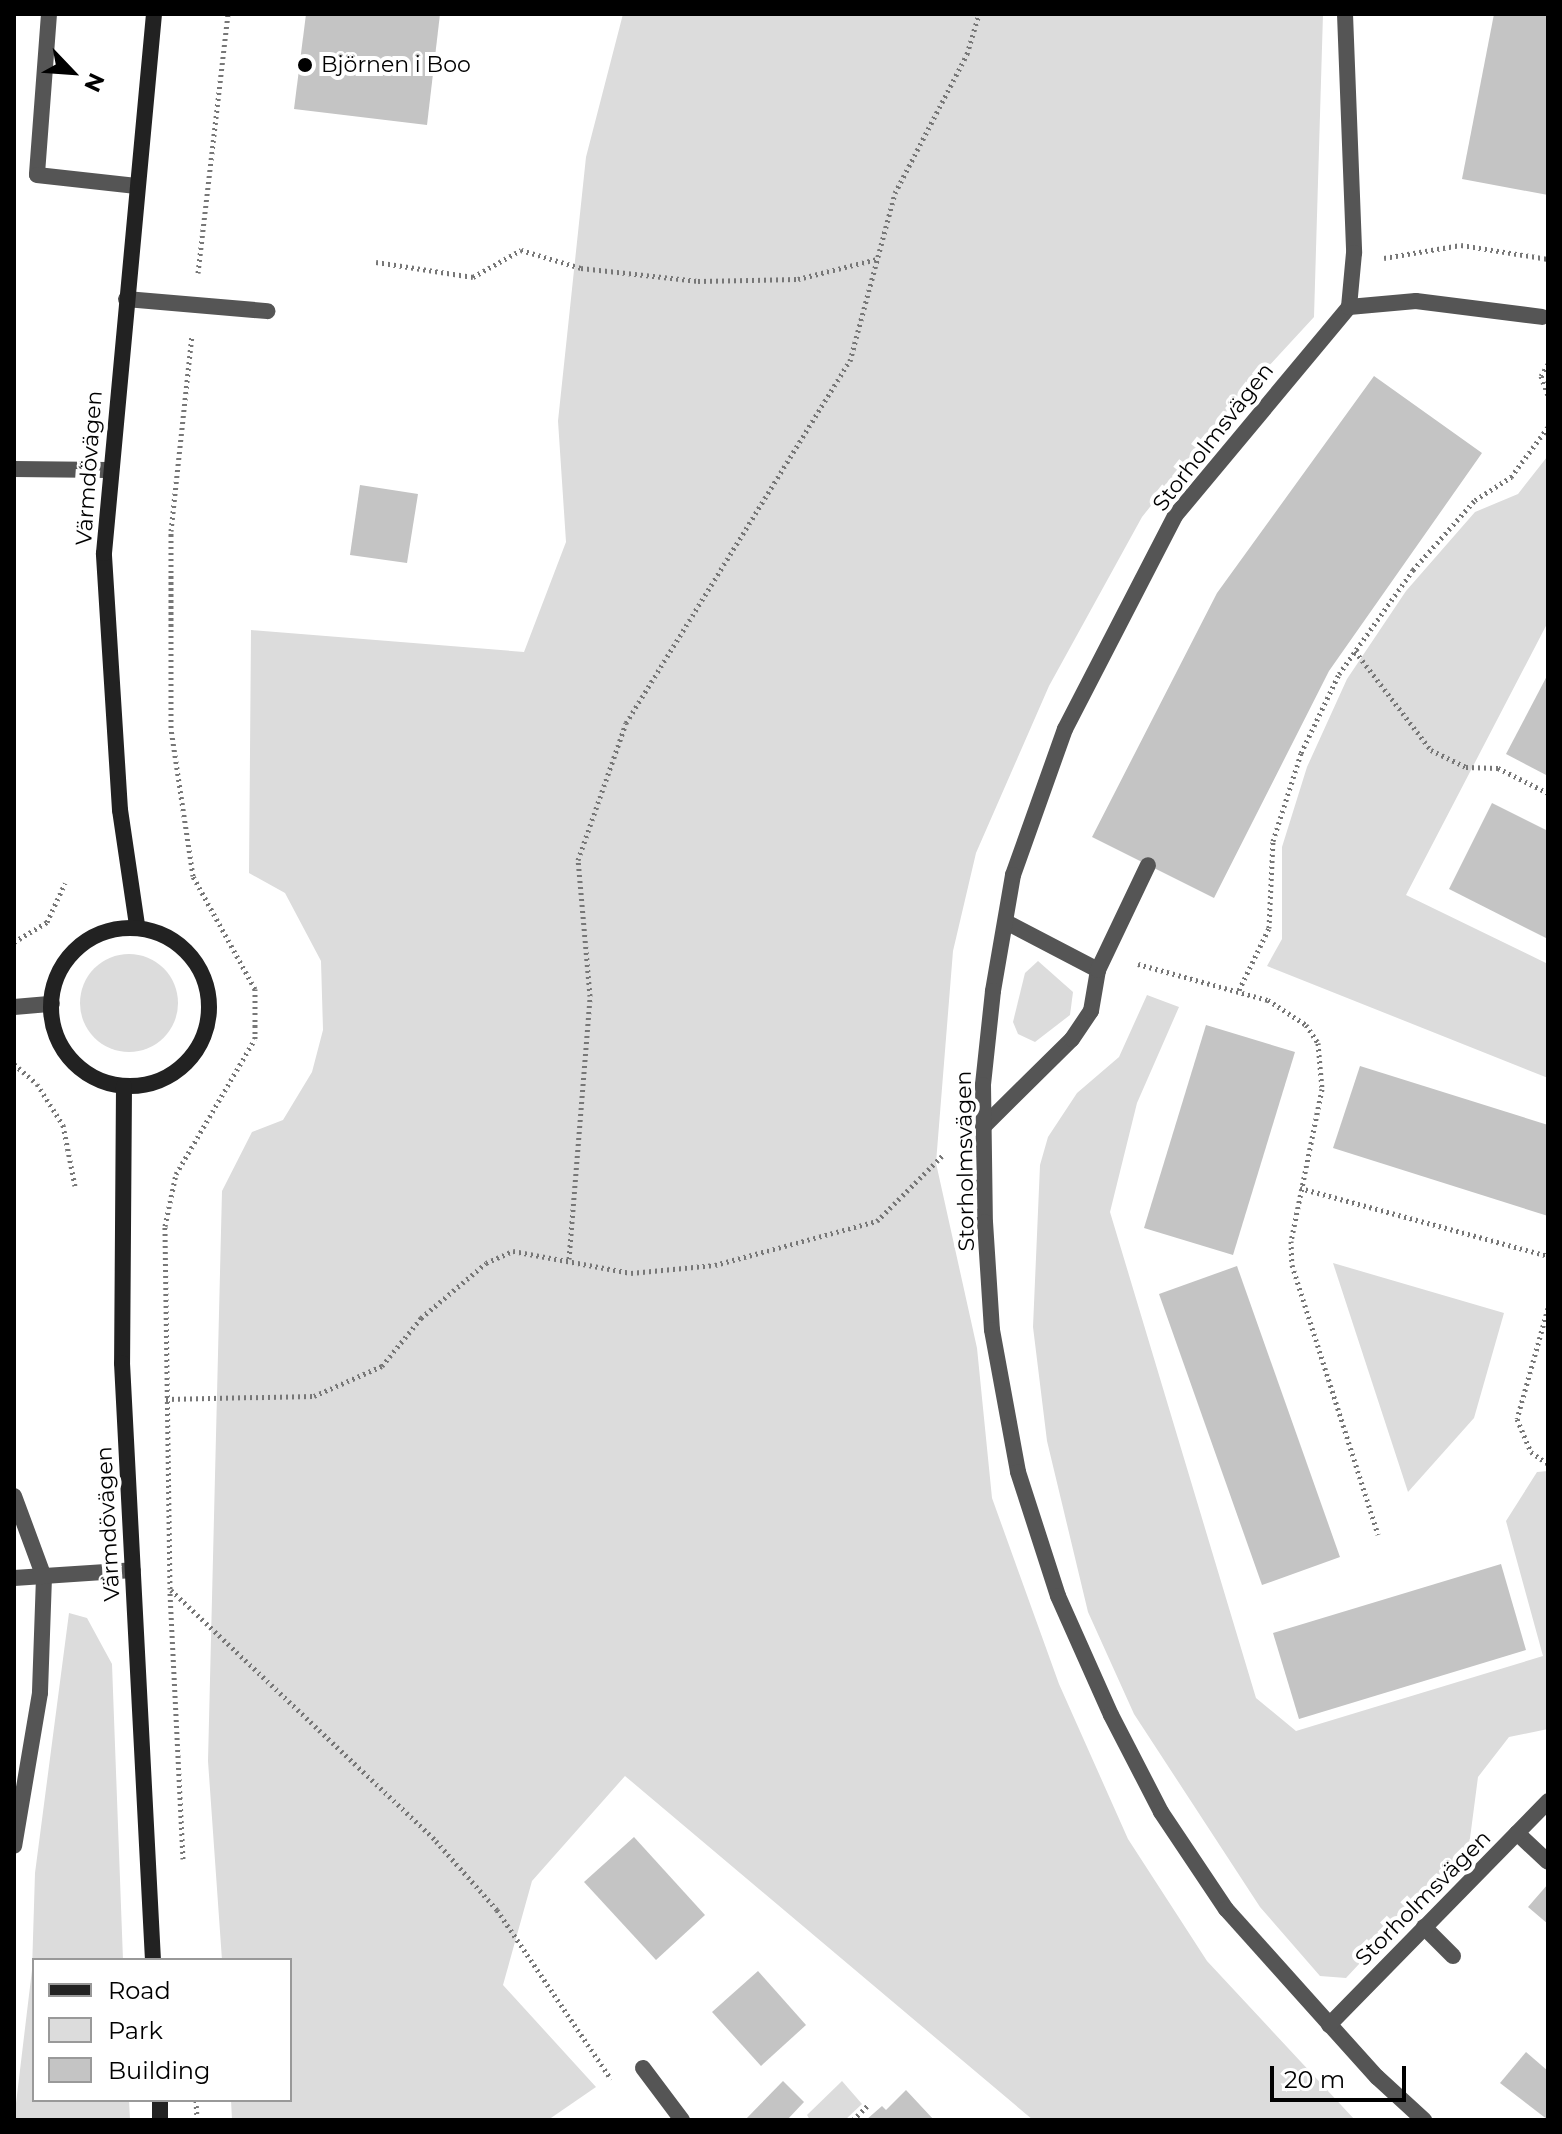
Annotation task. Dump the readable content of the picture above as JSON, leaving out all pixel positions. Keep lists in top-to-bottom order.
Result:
{
  "streets": {
    "main road": ["Värmdövägen"],
    "street": ["Storholmsvägen"]
  },
  "places": ["Björnen i Boo"],
  "legend": ["Road", "Park", "Building"],
  "scale_bar": "20 m",
  "north": "bottom right"
}
